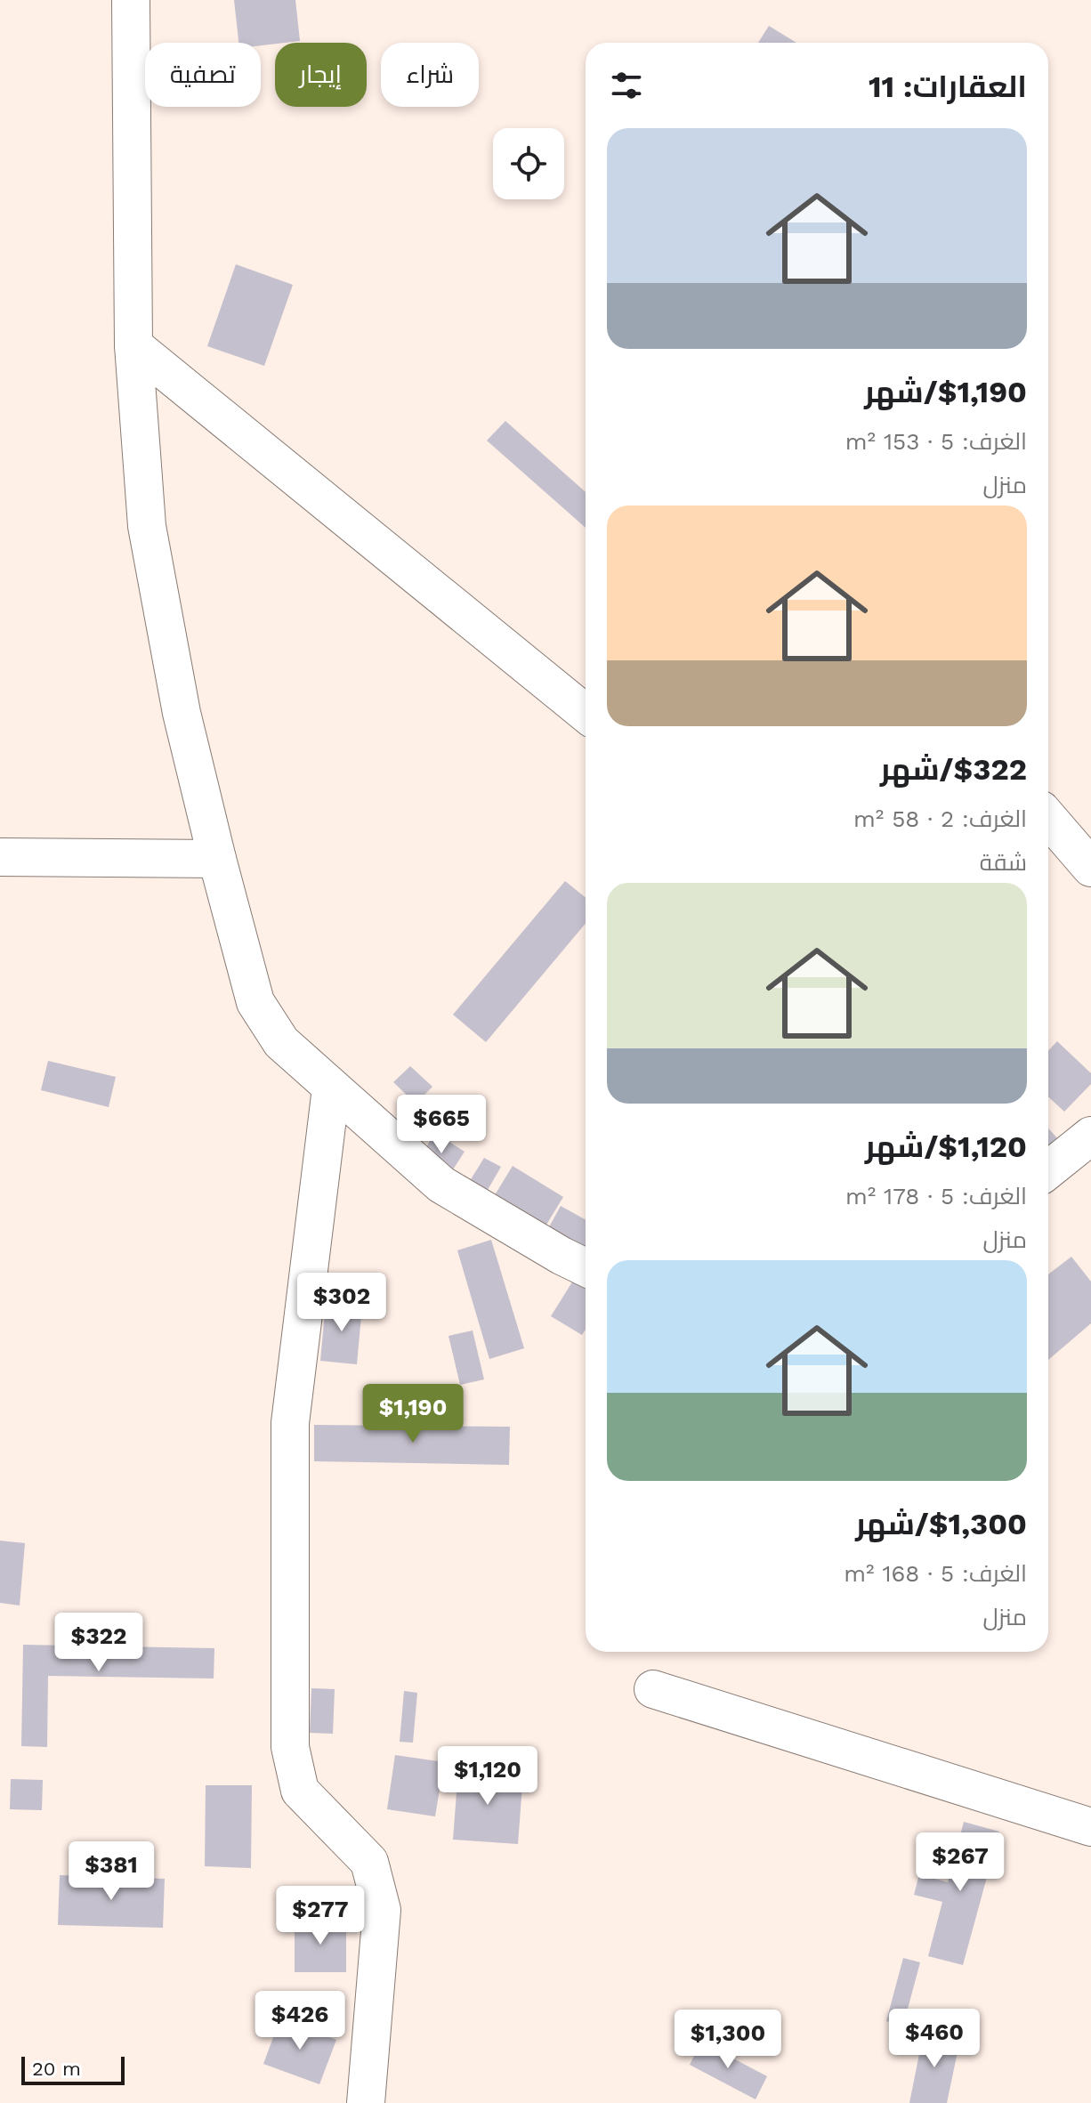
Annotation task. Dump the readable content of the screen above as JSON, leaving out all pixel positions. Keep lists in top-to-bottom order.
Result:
{
  "scale_bar": "20 m",
  "page": {
    "chip": ["شراء", "إيجار", "تصفية"],
    "heading": "العقارات: 11",
    "list": [
      {
        "name": "$1,190/شهر",
        "note": "الغرف: 5 · 153 m² · منزل"
      },
      {
        "name": "$322/شهر",
        "note": "الغرف: 2 · 58 m² · شقة"
      },
      {
        "name": "$1,120/شهر",
        "note": "الغرف: 5 · 178 m² · منزل"
      },
      {
        "name": "$1,300/شهر",
        "note": "الغرف: 5 · 168 m² · منزل"
      }
    ],
    "price": [
      "$665",
      "$302",
      "$1,190",
      "$322",
      "$1,120",
      "$267",
      "$381",
      "$277",
      "$426",
      "$460",
      "$1,300"
    ],
    "scale": "20 m"
  }
}
